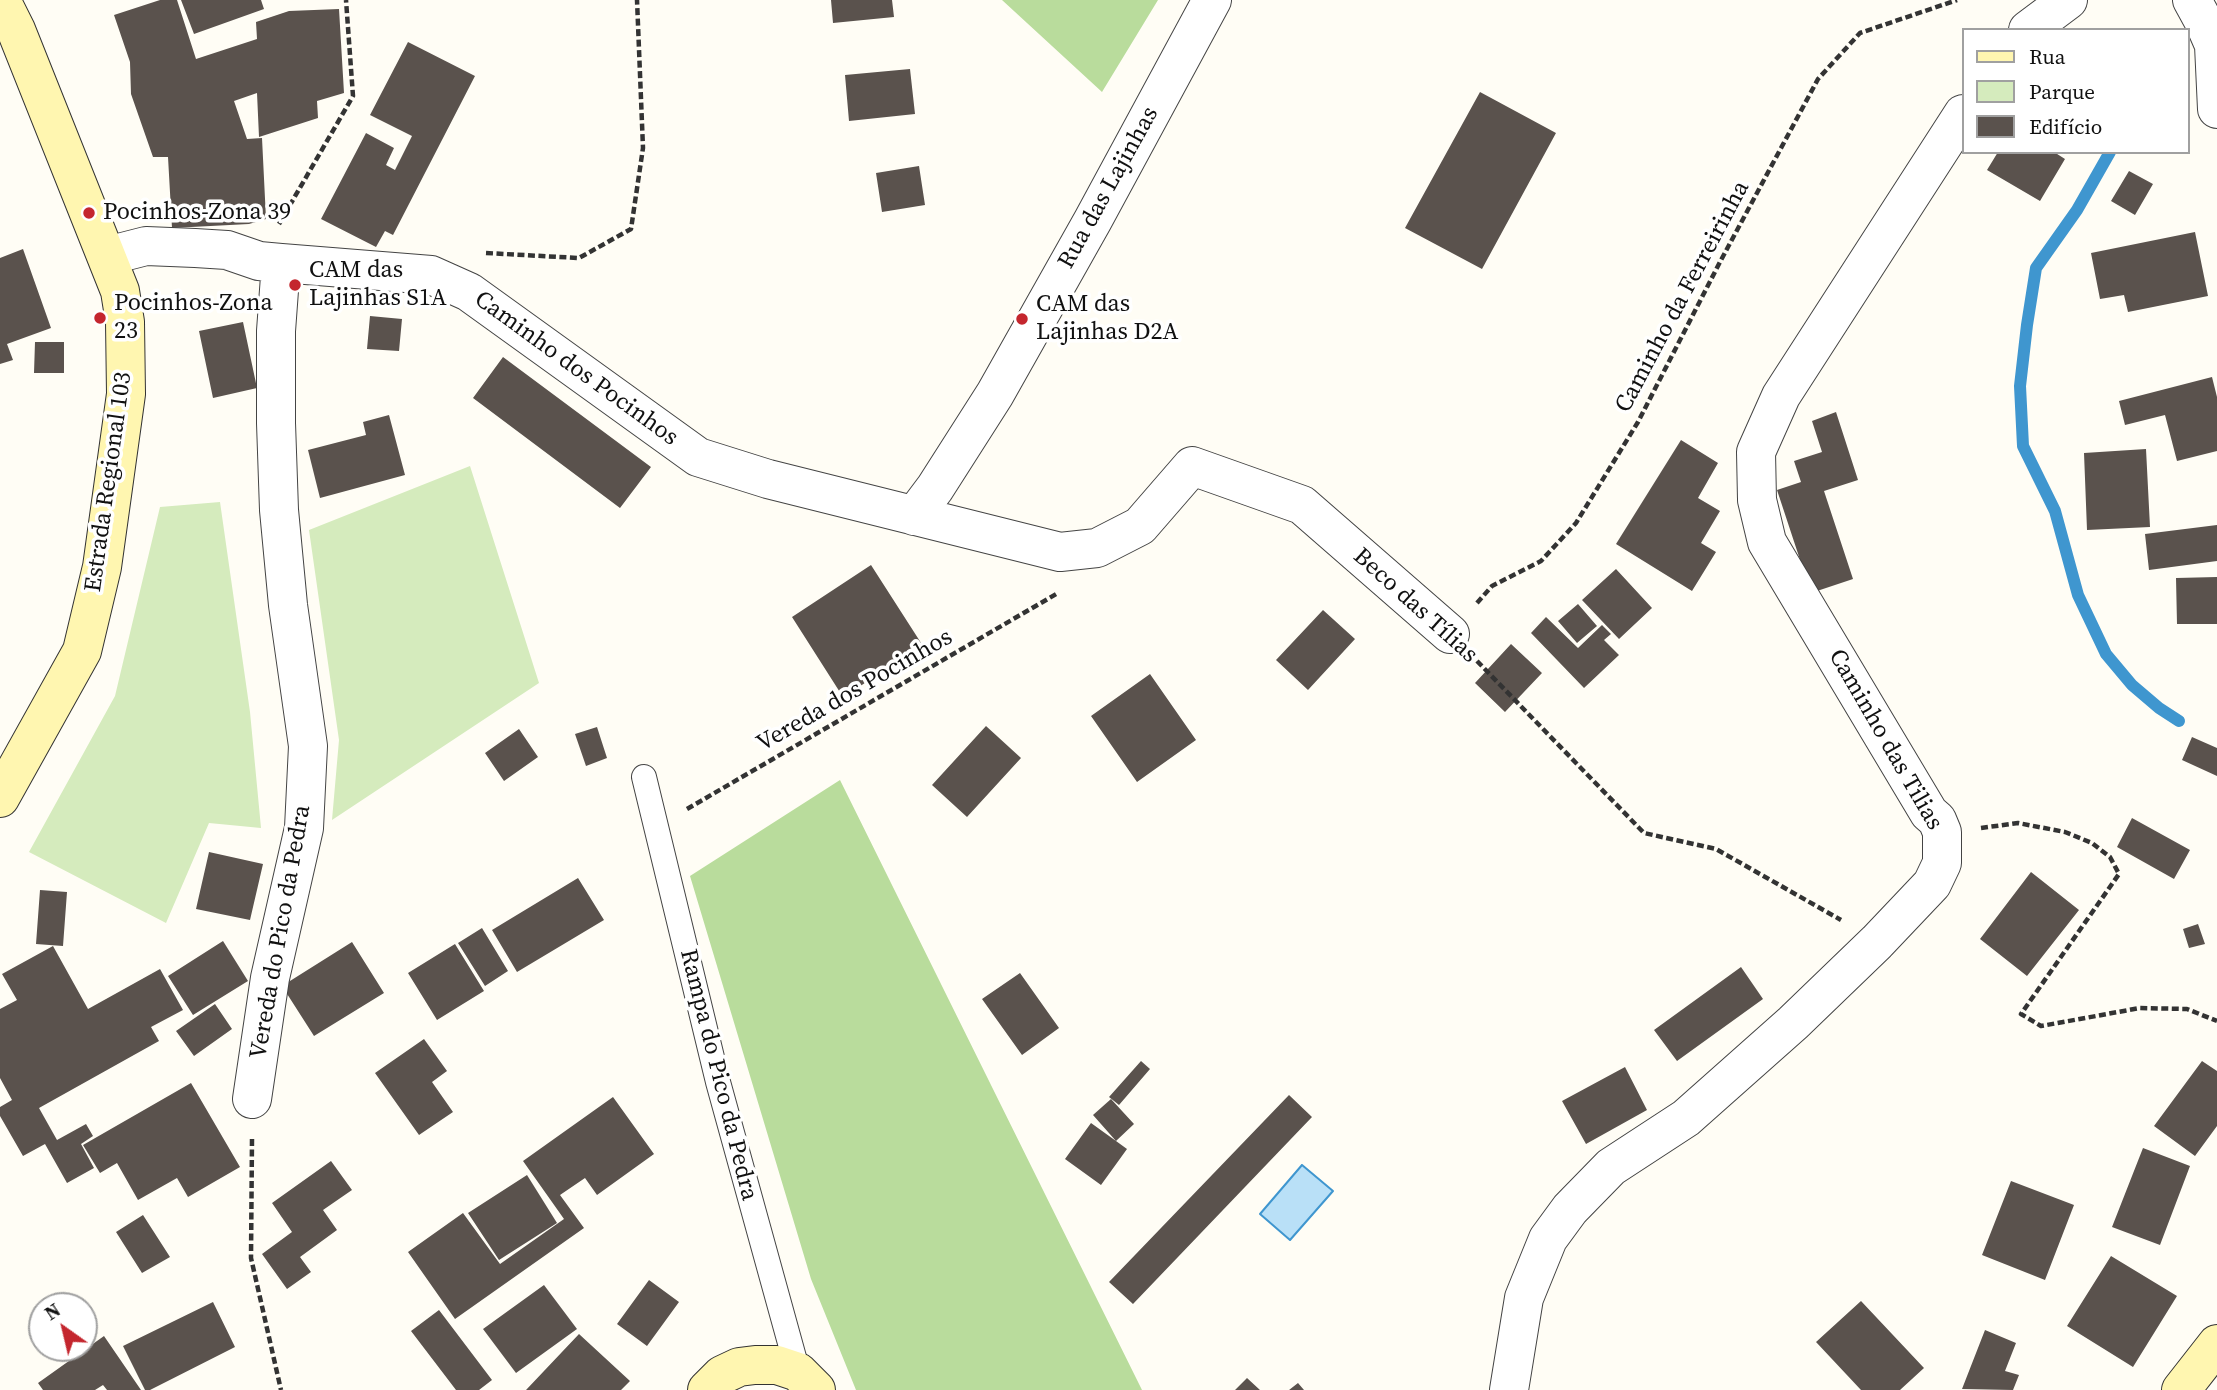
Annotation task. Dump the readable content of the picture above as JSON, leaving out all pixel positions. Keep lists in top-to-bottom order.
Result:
{
  "streets": {
    "main road": ["Estrada Regional 103"],
    "street": [
      "Rua das Lajinhas",
      "Caminho dos Pocinhos",
      "Beco das Tílias",
      "Caminho das Tilias",
      "Vereda do Pico da Pedra"
    ],
    "lane": ["Rampa do Pico da Pedra"],
    "path": ["Caminho da Ferreirinha", "Vereda dos Pocinhos"]
  },
  "crossings": [
    ["Rua das Lajinhas", "Caminho dos Pocinhos"],
    ["Rua das Lajinhas", "Beco das Tílias"],
    ["Caminho da Ferreirinha", "Beco das Tílias"],
    ["Caminho dos Pocinhos", "Estrada Regional 103"],
    ["Caminho dos Pocinhos", "Beco das Tílias"],
    ["Caminho dos Pocinhos", "Vereda do Pico da Pedra"],
    ["Beco das Tílias", "Caminho das Tilias"],
    ["Vereda dos Pocinhos", "Rampa do Pico da Pedra"]
  ],
  "places": [
    "Pocinhos-Zona 39",
    "CAM das Lajinhas S1A",
    "Pocinhos-Zona 23",
    "CAM das Lajinhas D2A"
  ],
  "legend": ["Rua", "Parque", "Edifício"],
  "north": "top left"
}
